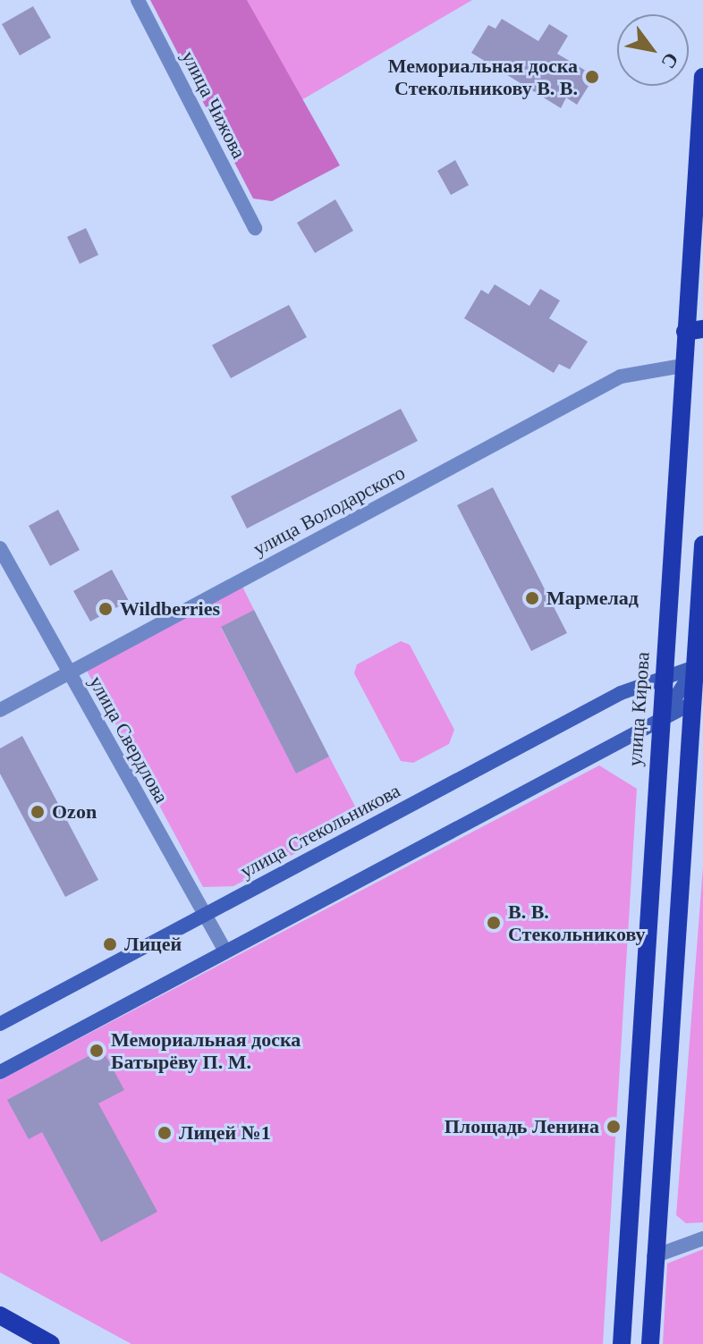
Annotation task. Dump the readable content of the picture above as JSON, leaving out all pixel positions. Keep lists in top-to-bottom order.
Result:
{
  "streets": {
    "main road": ["улица Кирова", "улица Стекольникова"],
    "street": ["улица Чижова", "улица Володарского", "улица Свердлова"]
  },
  "crossings": [
    ["улица Володарского", "улица Кирова"],
    ["улица Володарского", "улица Свердлова"],
    ["улица Кирова", "улица Стекольникова"],
    ["улица Свердлова", "улица Стекольникова"]
  ],
  "places": [
    "Мемориальная доска Стекольникову В. В.",
    "Мармелад",
    "Wildberries",
    "Ozon",
    "В. В. Стекольникову",
    "Лицeй",
    "Мемориальная доска Батырёву П. М.",
    "Площадь Ленина",
    "Лицeй №1"
  ],
  "north": "bottom right"
}
